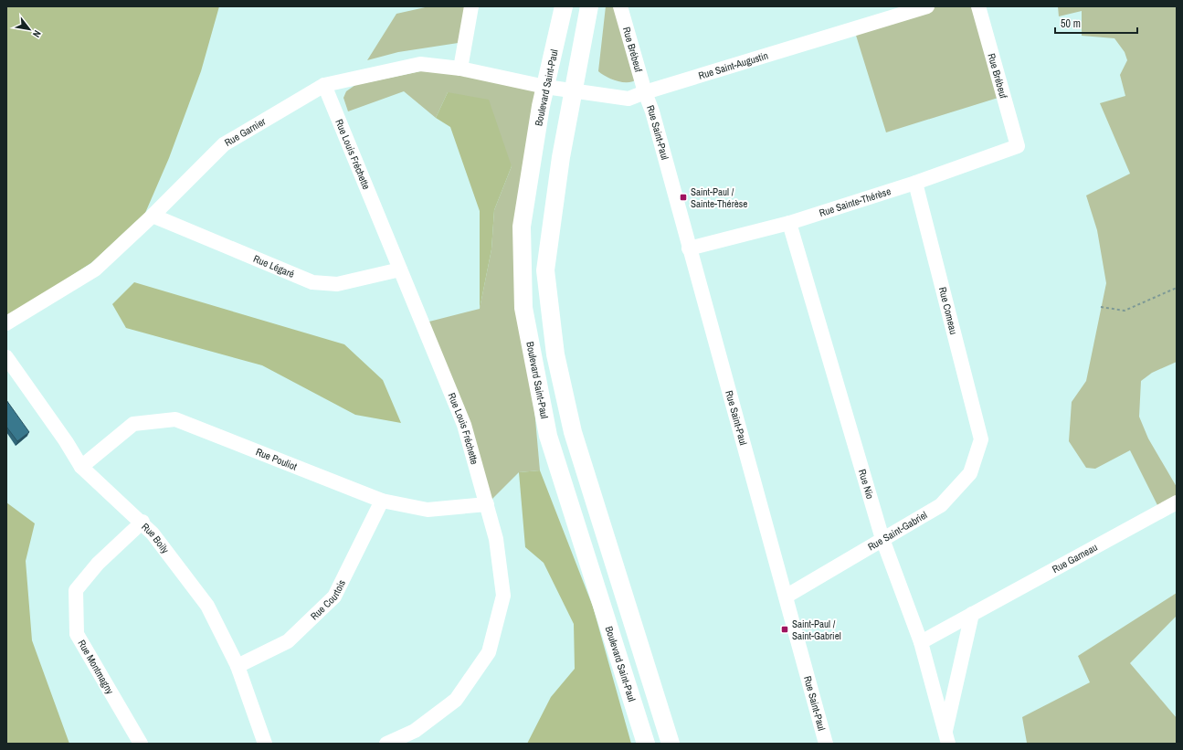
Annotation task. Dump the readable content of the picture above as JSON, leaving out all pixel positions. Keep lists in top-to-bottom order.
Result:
{
  "streets": {
    "main road": ["Boulevard Saint-Paul"],
    "street": [
      "Rue Brébeuf",
      "Rue Saint-Augustin",
      "Rue Garnier",
      "Rue Saint-Paul",
      "Rue Louis Fréchette",
      "Rue Sainte-Thérèse",
      "Rue Légaré",
      "Rue Comeau",
      "Rue Pouliot",
      "Rue Nio",
      "Rue Saint-Gabriel",
      "Rue Boily",
      "Rue Garneau",
      "Rue Courtois",
      "Rue Montmagny"
    ]
  },
  "crossings": [
    ["Rue Brébeuf", "Rue Saint-Augustin"],
    ["Rue Brébeuf", "Rue Saint-Paul"],
    ["Rue Brébeuf", "Rue Sainte-Thérèse"],
    ["Rue Saint-Augustin", "Boulevard Saint-Paul"],
    ["Rue Saint-Augustin", "Rue Garnier"],
    ["Rue Saint-Augustin", "Rue Saint-Paul"],
    ["Boulevard Saint-Paul", "Rue Garnier"],
    ["Rue Garnier", "Rue Louis Fréchette"],
    ["Rue Garnier", "Rue Légaré"],
    ["Rue Saint-Paul", "Rue Sainte-Thérèse"],
    ["Rue Saint-Paul", "Rue Saint-Gabriel"],
    ["Rue Louis Fréchette", "Rue Légaré"],
    ["Rue Louis Fréchette", "Rue Pouliot"],
    ["Rue Sainte-Thérèse", "Rue Comeau"],
    ["Rue Sainte-Thérèse", "Rue Nio"],
    ["Rue Comeau", "Rue Saint-Gabriel"],
    ["Rue Pouliot", "Rue Boily"],
    ["Rue Pouliot", "Rue Courtois"],
    ["Rue Nio", "Rue Saint-Gabriel"],
    ["Rue Nio", "Rue Garneau"],
    ["Rue Boily", "Rue Courtois"],
    ["Rue Boily", "Rue Montmagny"]
  ],
  "places": {
    "transit": ["Saint-Paul / Sainte-Thérèse", "Saint-Paul / Saint-Gabriel"]
  },
  "scale_bar": "50 m",
  "north": "bottom right"
}
